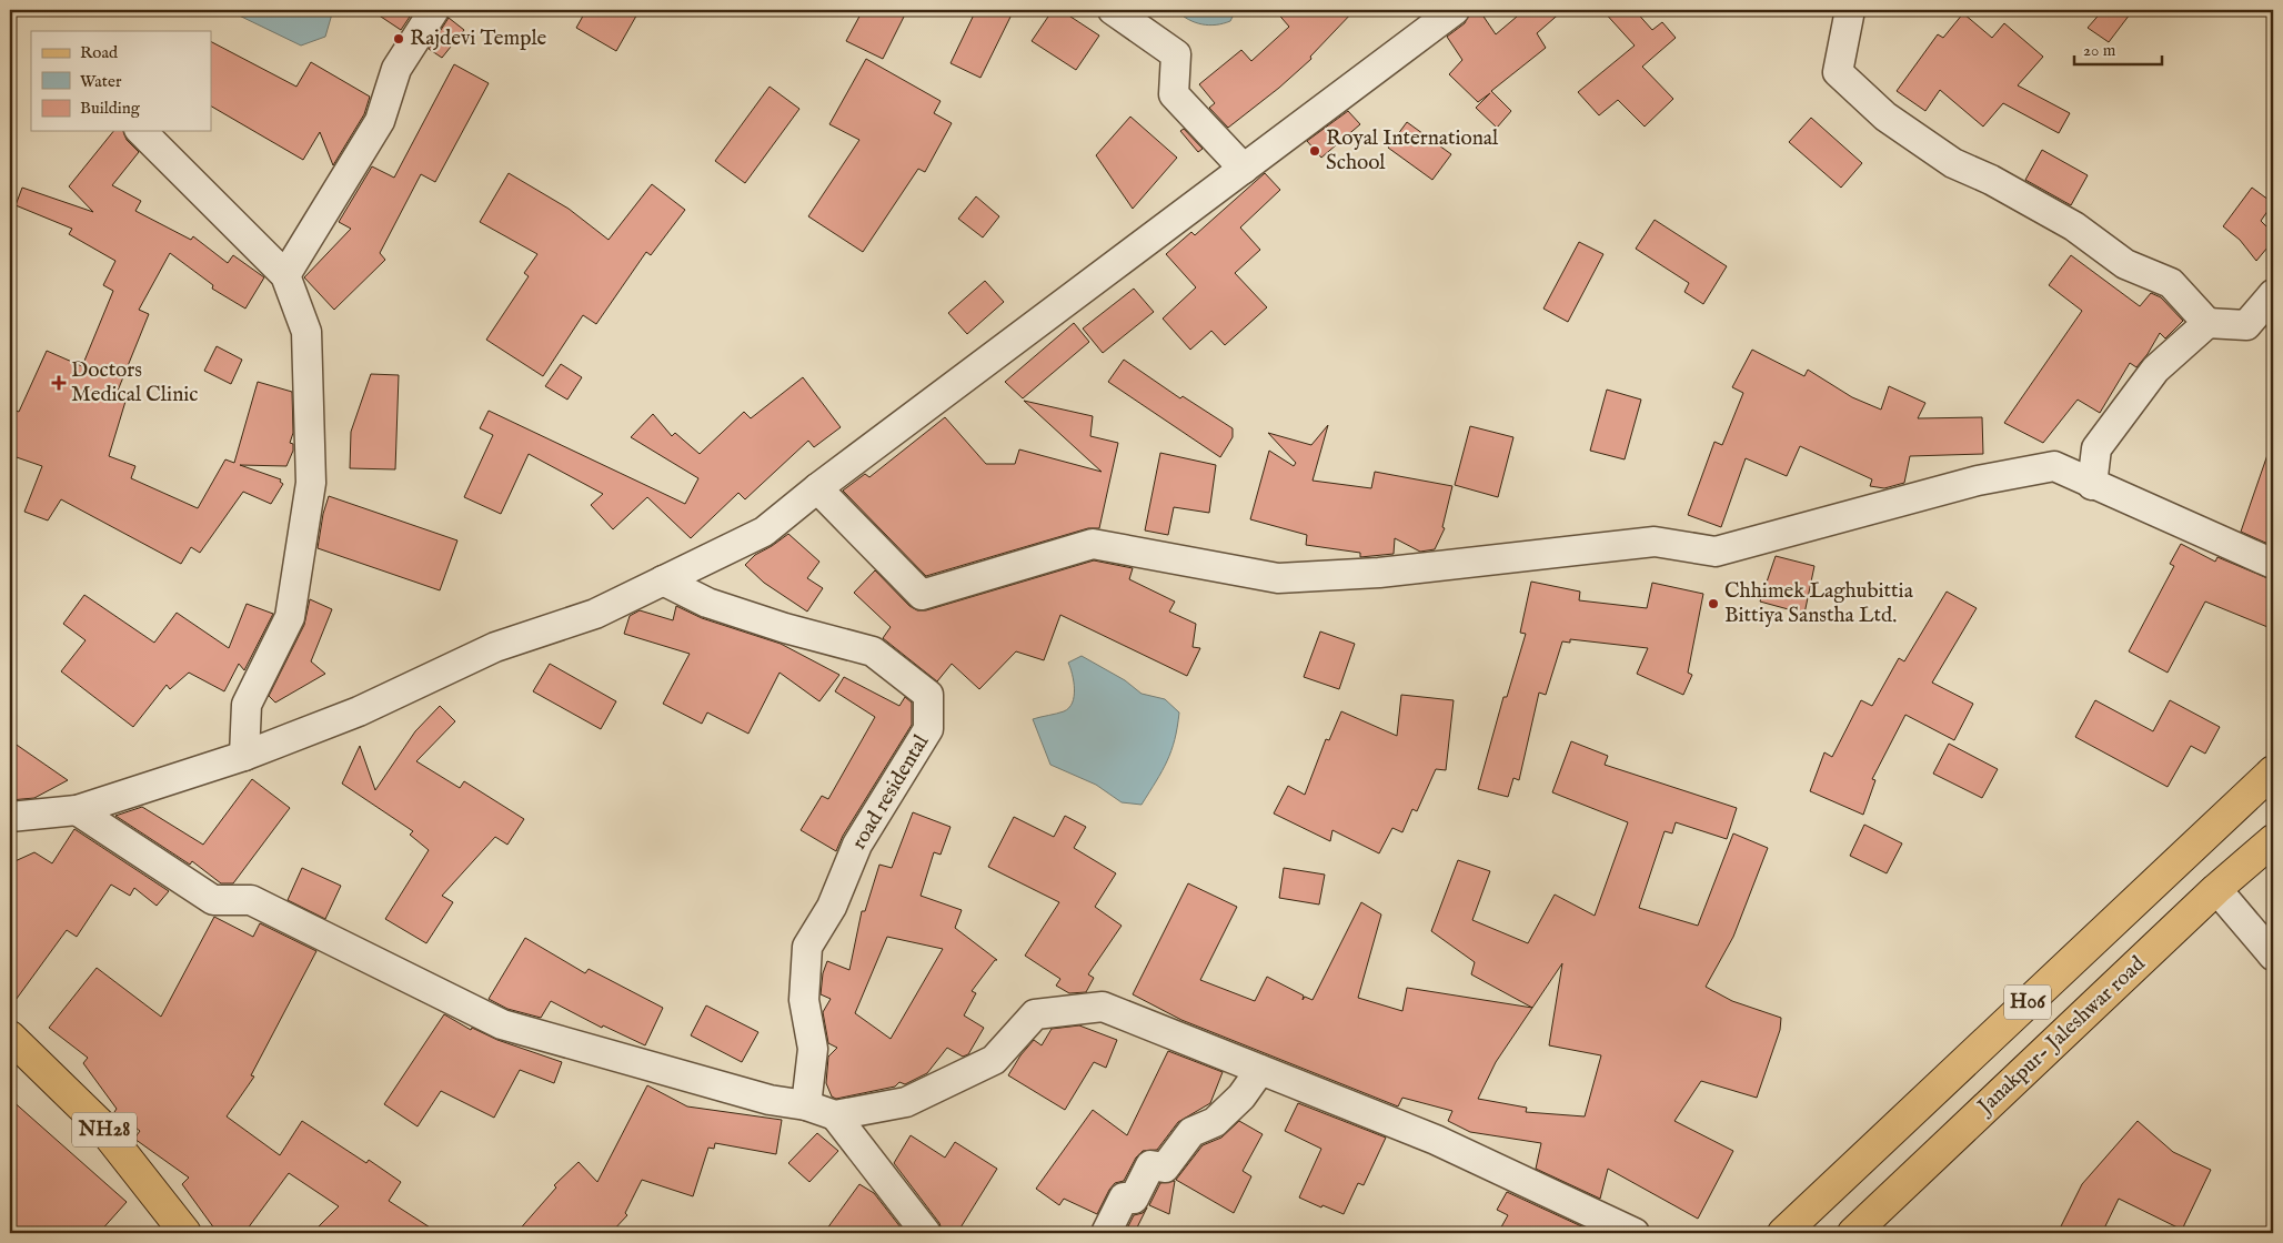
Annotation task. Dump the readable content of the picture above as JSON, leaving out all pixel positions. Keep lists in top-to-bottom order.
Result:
{
  "streets": {
    "main road": ["H06", "Janakpur- Jaleshwar road", "NH28"],
    "street": ["road residental"]
  },
  "places": {
    "other": ["Rajdevi Temple", "Royal International School", "Chhimek Laghubittia Bittiya Sanstha Ltd."],
    "health": ["Doctors Medical Clinic"]
  },
  "legend": ["Road", "Water", "Building"],
  "scale_bar": "20 m"
}
